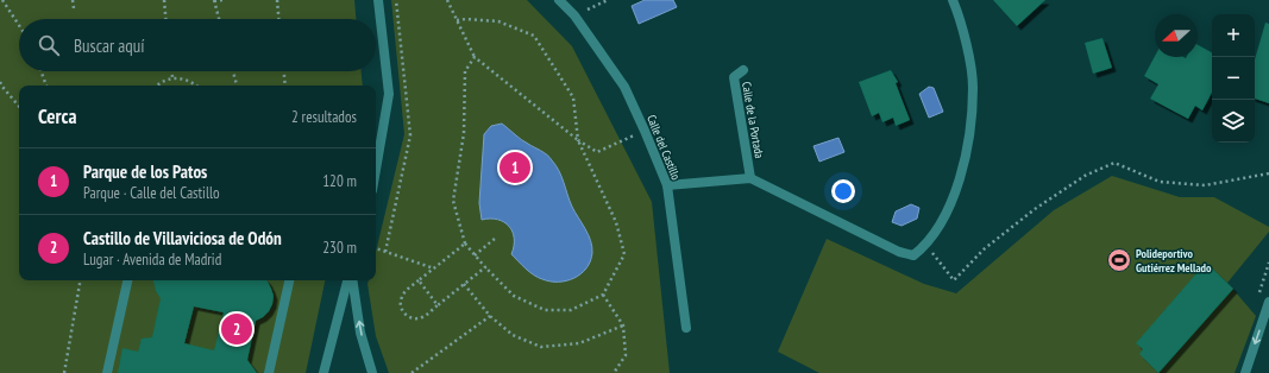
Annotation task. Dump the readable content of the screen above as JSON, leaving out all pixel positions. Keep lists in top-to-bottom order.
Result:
{
  "streets": {
    "street": ["Calle de la Portada", "Calle del Castillo"]
  },
  "places": {
    "sports": ["Polideportivo Gutiérrez Mellado"]
  },
  "north": "left",
  "page": {
    "map_buttons": ["+", "−"],
    "search": "Buscar aquí",
    "heading": ["Cerca", "2 resultados"],
    "list": [
      {
        "mark": "1",
        "name": "Parque de los Patos",
        "note": "Parque · Calle del Castillo",
        "value": "120 m"
      },
      {
        "mark": "2",
        "name": "Castillo de Villaviciosa de Odón",
        "note": "Lugar · Avenida de Madrid",
        "value": "230 m"
      }
    ],
    "pins": ["1", "2"]
  }
}
